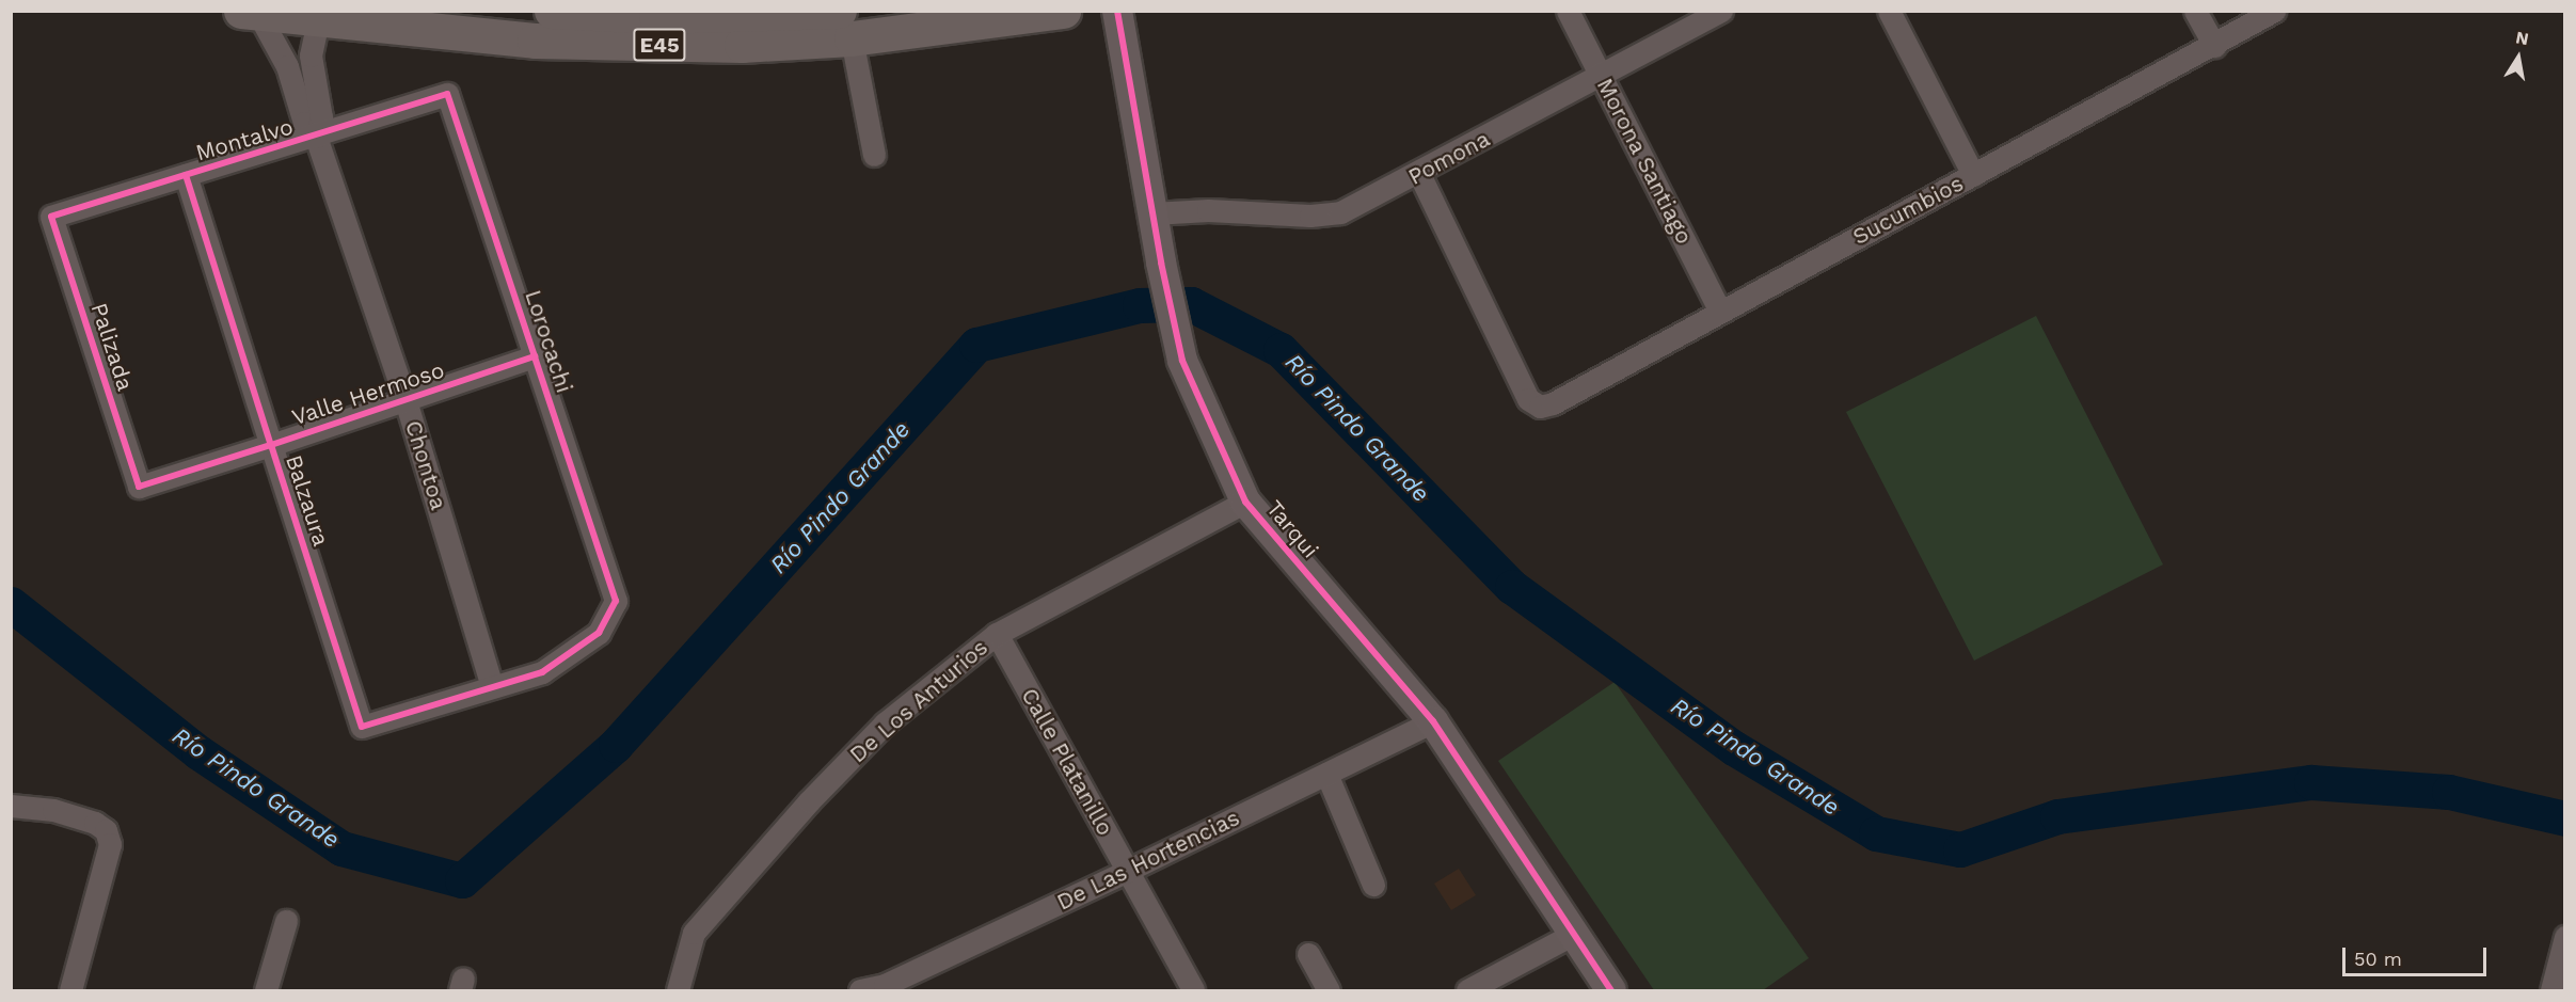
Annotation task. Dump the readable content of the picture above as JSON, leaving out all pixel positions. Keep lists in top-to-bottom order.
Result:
{
  "streets": {
    "highway": ["E45"],
    "street": [
      "Montalvo",
      "Pomona",
      "Morona Santiago",
      "Sucumbios",
      "Lorocachi",
      "Palizada",
      "Valle Hermoso",
      "Chontoa",
      "Balzaura",
      "Tarqui",
      "De Los Anturios",
      "Calle Platanillo",
      "De Las Hortencias"
    ]
  },
  "crossings": [
    ["E45", "Chontoa"],
    ["Montalvo", "Lorocachi"],
    ["Montalvo", "Palizada"],
    ["Montalvo", "Chontoa"],
    ["Montalvo", "Balzaura"],
    ["Pomona", "Morona Santiago"],
    ["Pomona", "Sucumbios"],
    ["Pomona", "Tarqui"],
    ["Morona Santiago", "Sucumbios"],
    ["Lorocachi", "Valle Hermoso"],
    ["Lorocachi", "Chontoa"],
    ["Lorocachi", "Balzaura"],
    ["Palizada", "Valle Hermoso"],
    ["Valle Hermoso", "Chontoa"],
    ["Valle Hermoso", "Balzaura"],
    ["Chontoa", "Balzaura"],
    ["Tarqui", "De Los Anturios"],
    ["Tarqui", "De Las Hortencias"],
    ["De Los Anturios", "Calle Platanillo"],
    ["Calle Platanillo", "De Las Hortencias"]
  ],
  "water": ["Río Pindo Grande"],
  "scale_bar": "50 m",
  "north": "top"
}
